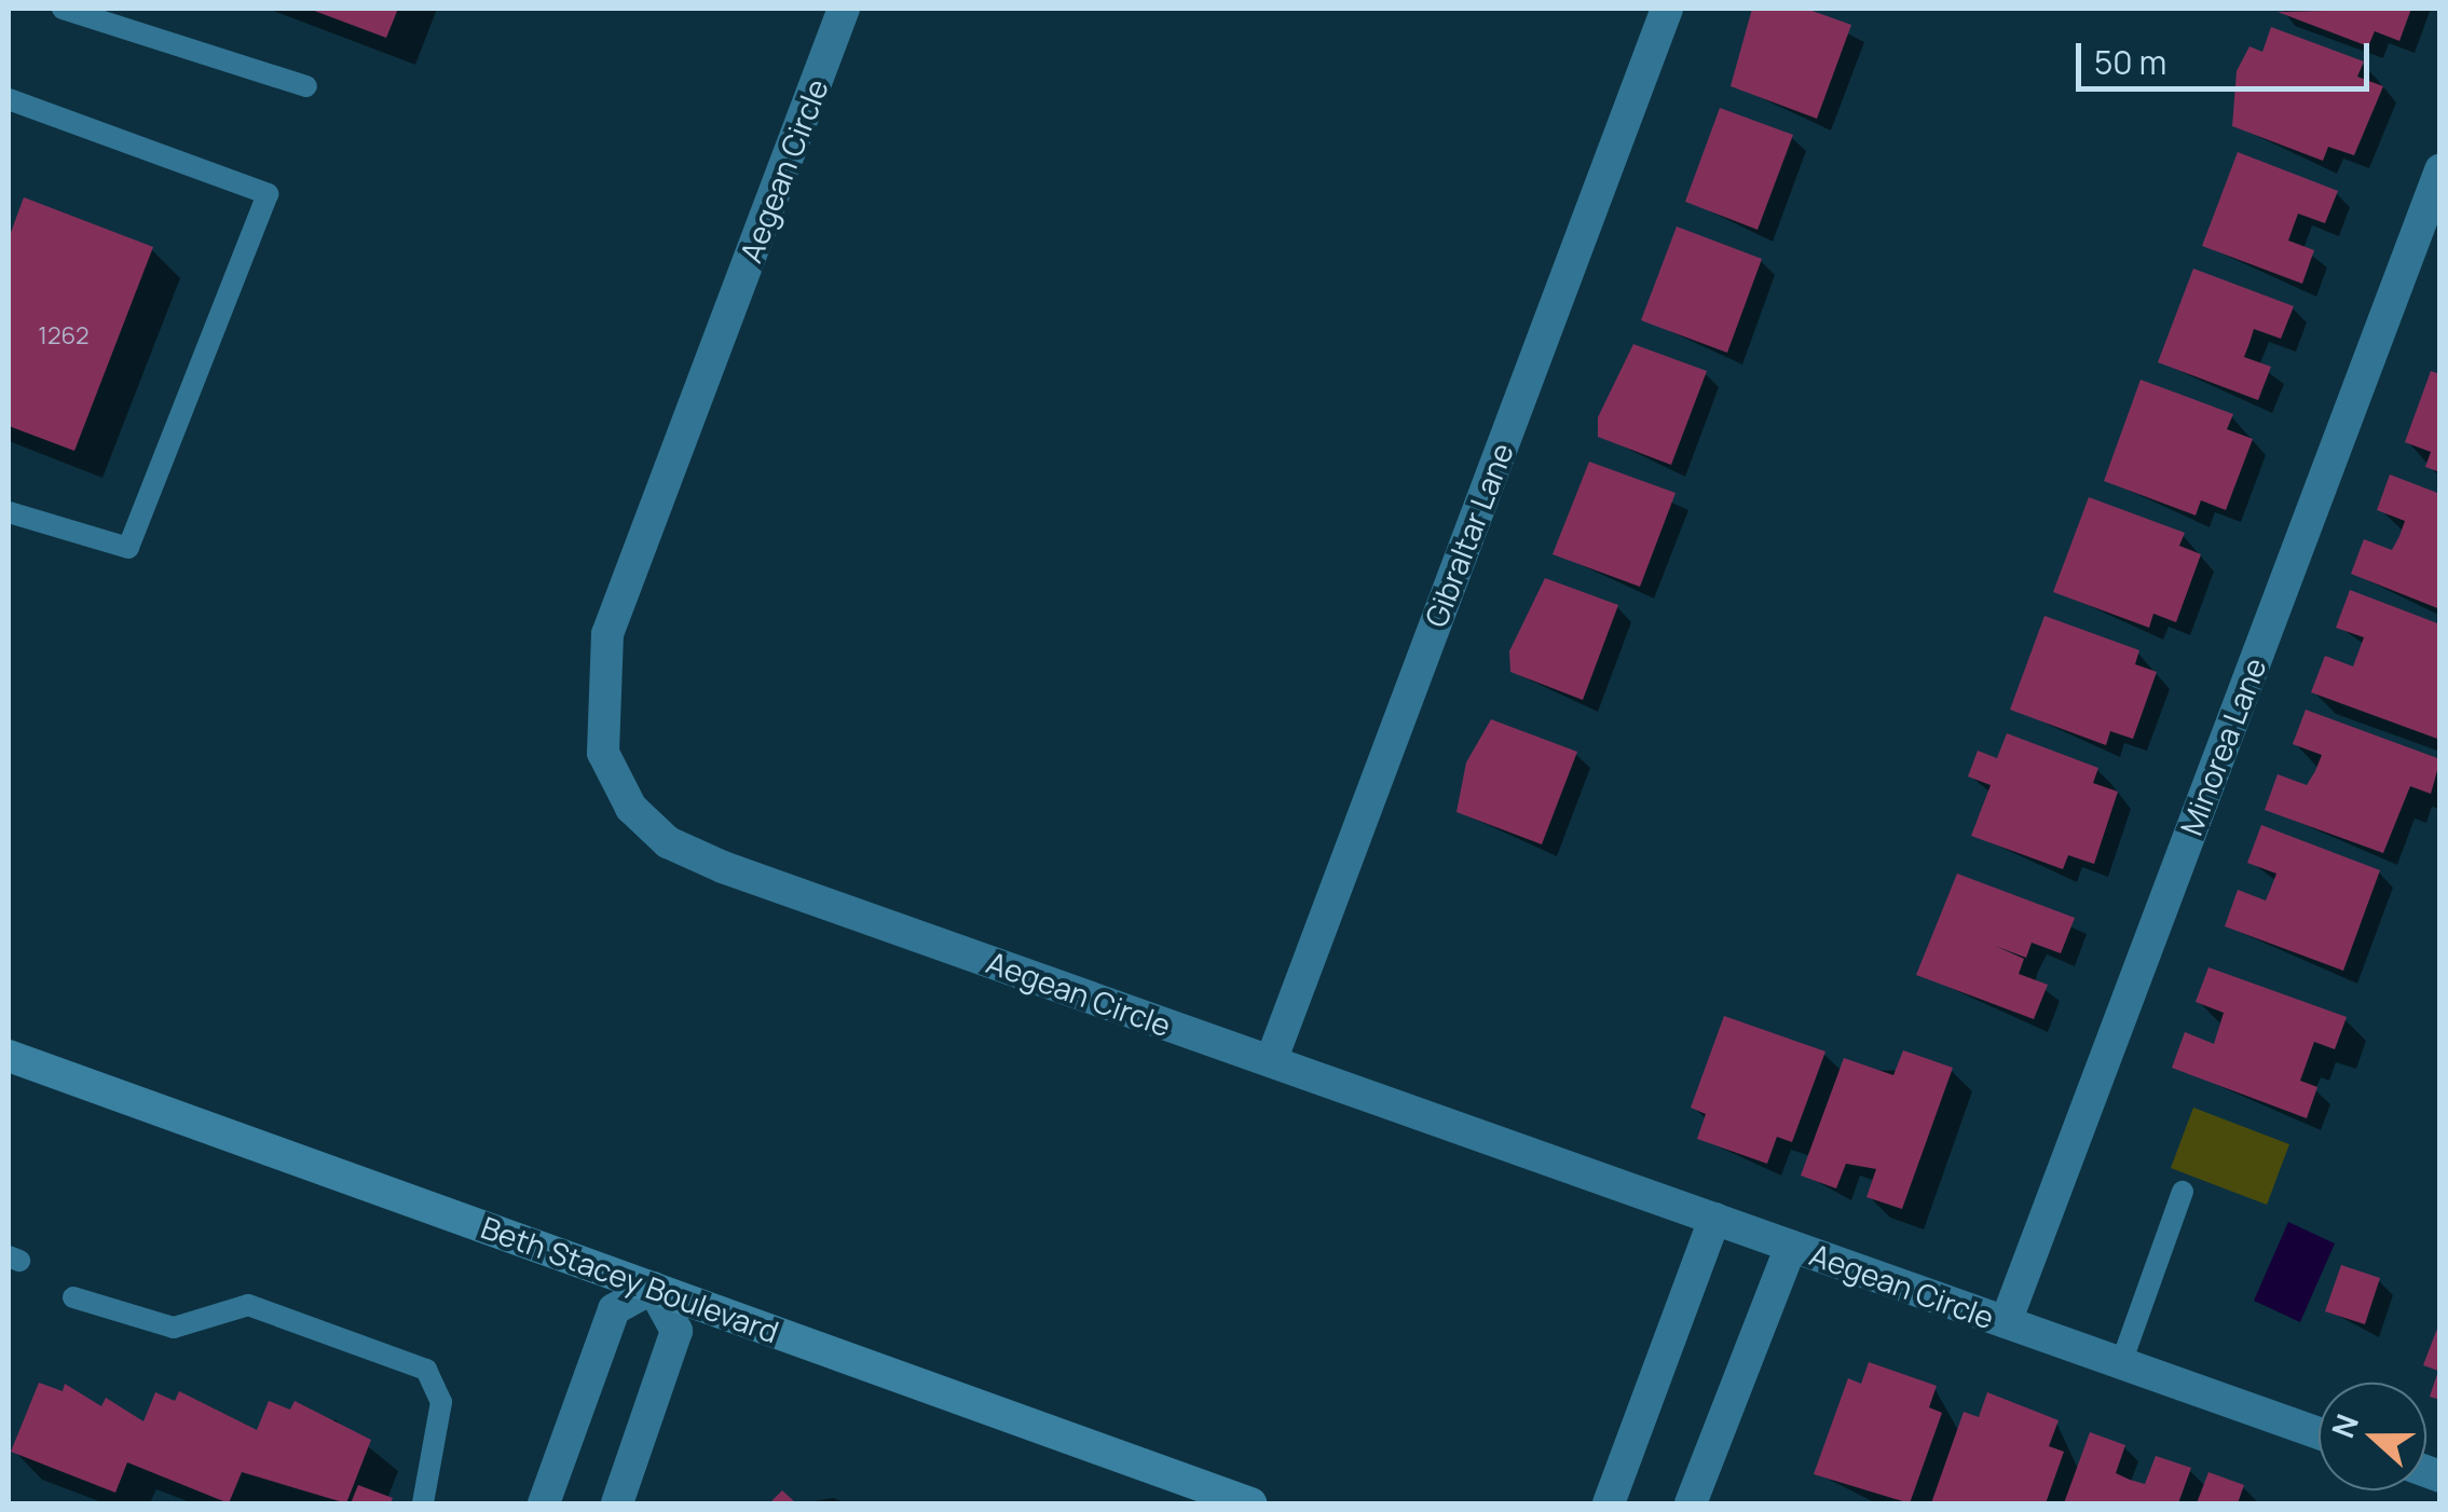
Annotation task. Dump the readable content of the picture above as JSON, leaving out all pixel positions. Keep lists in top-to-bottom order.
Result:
{
  "streets": {
    "street": [
      "Aegean Circle",
      "Gibraltar Lane",
      "Minorea Lane",
      "Beth Stacey Boulevard"
    ]
  },
  "crossings": [
    ["Aegean Circle", "Gibraltar Lane"],
    ["Aegean Circle", "Minorea Lane"]
  ],
  "house_numbers": ["1262"],
  "scale_bar": "50 m",
  "north": "left"
}
